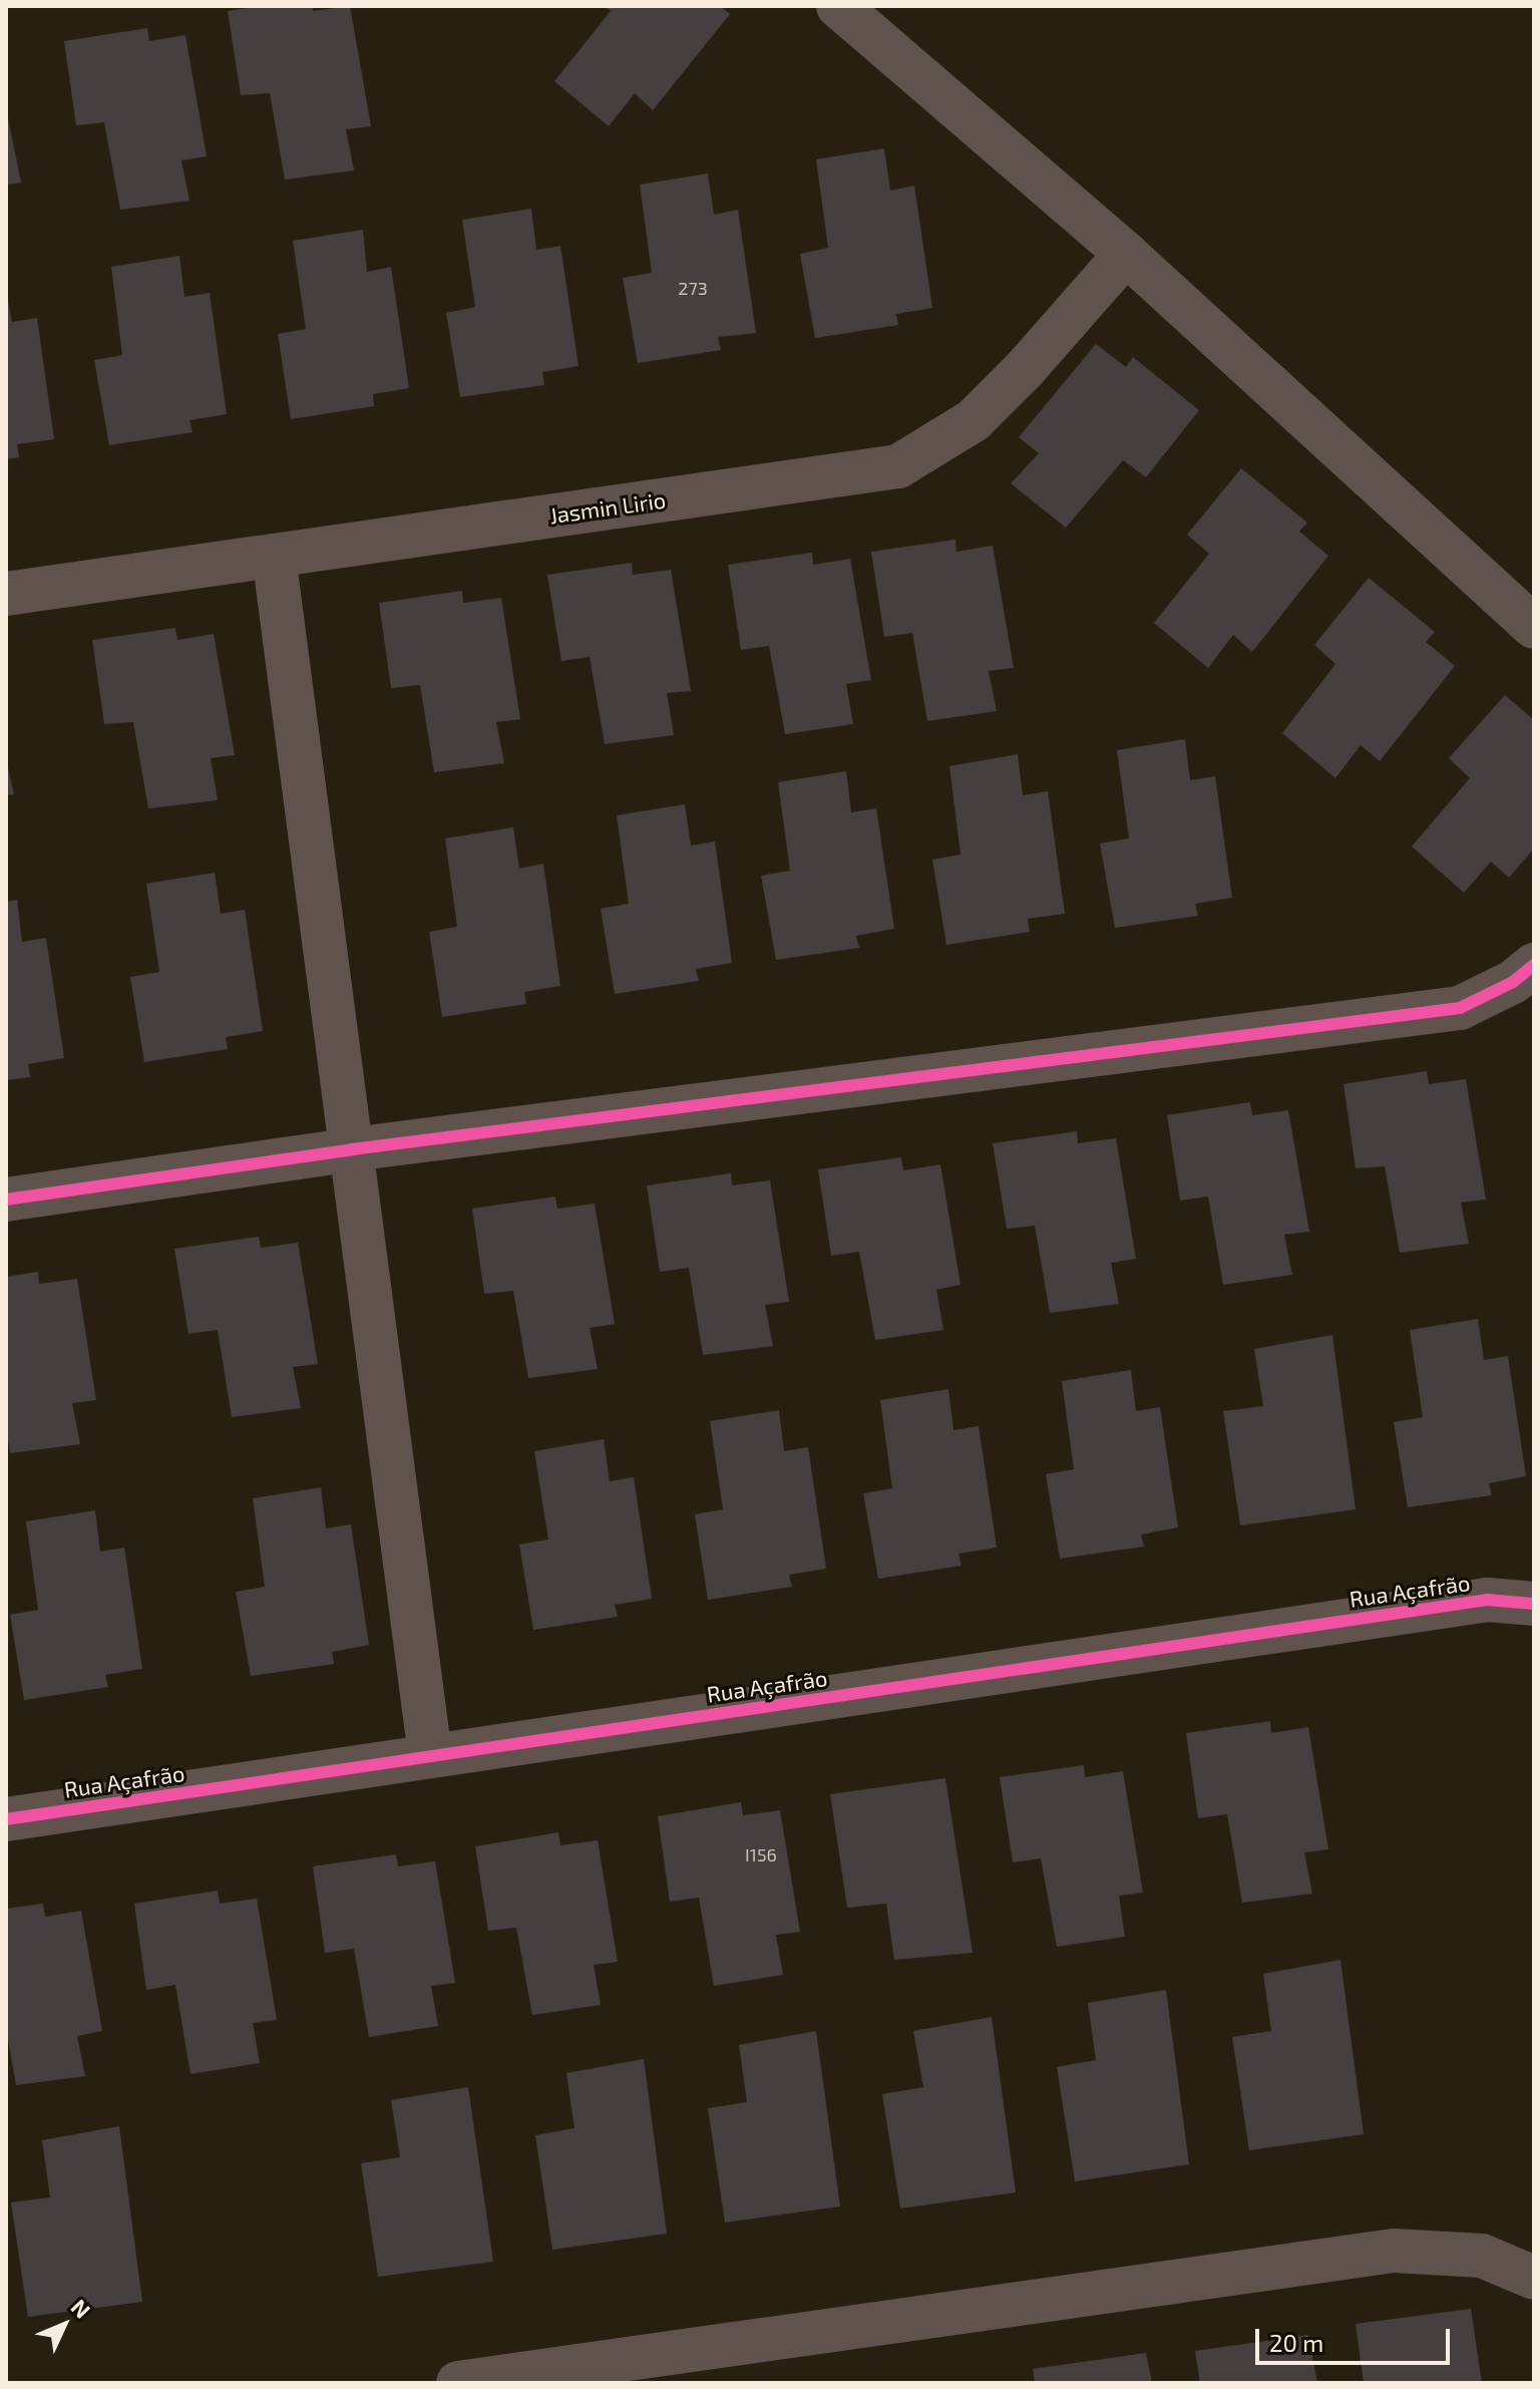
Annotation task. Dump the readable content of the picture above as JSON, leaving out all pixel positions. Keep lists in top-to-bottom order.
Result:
{
  "streets": {
    "street": ["Jasmin Lirio", "Rua Açafrão"]
  },
  "house_numbers": ["273", "I156"],
  "scale_bar": "20 m",
  "north": "top right"
}
